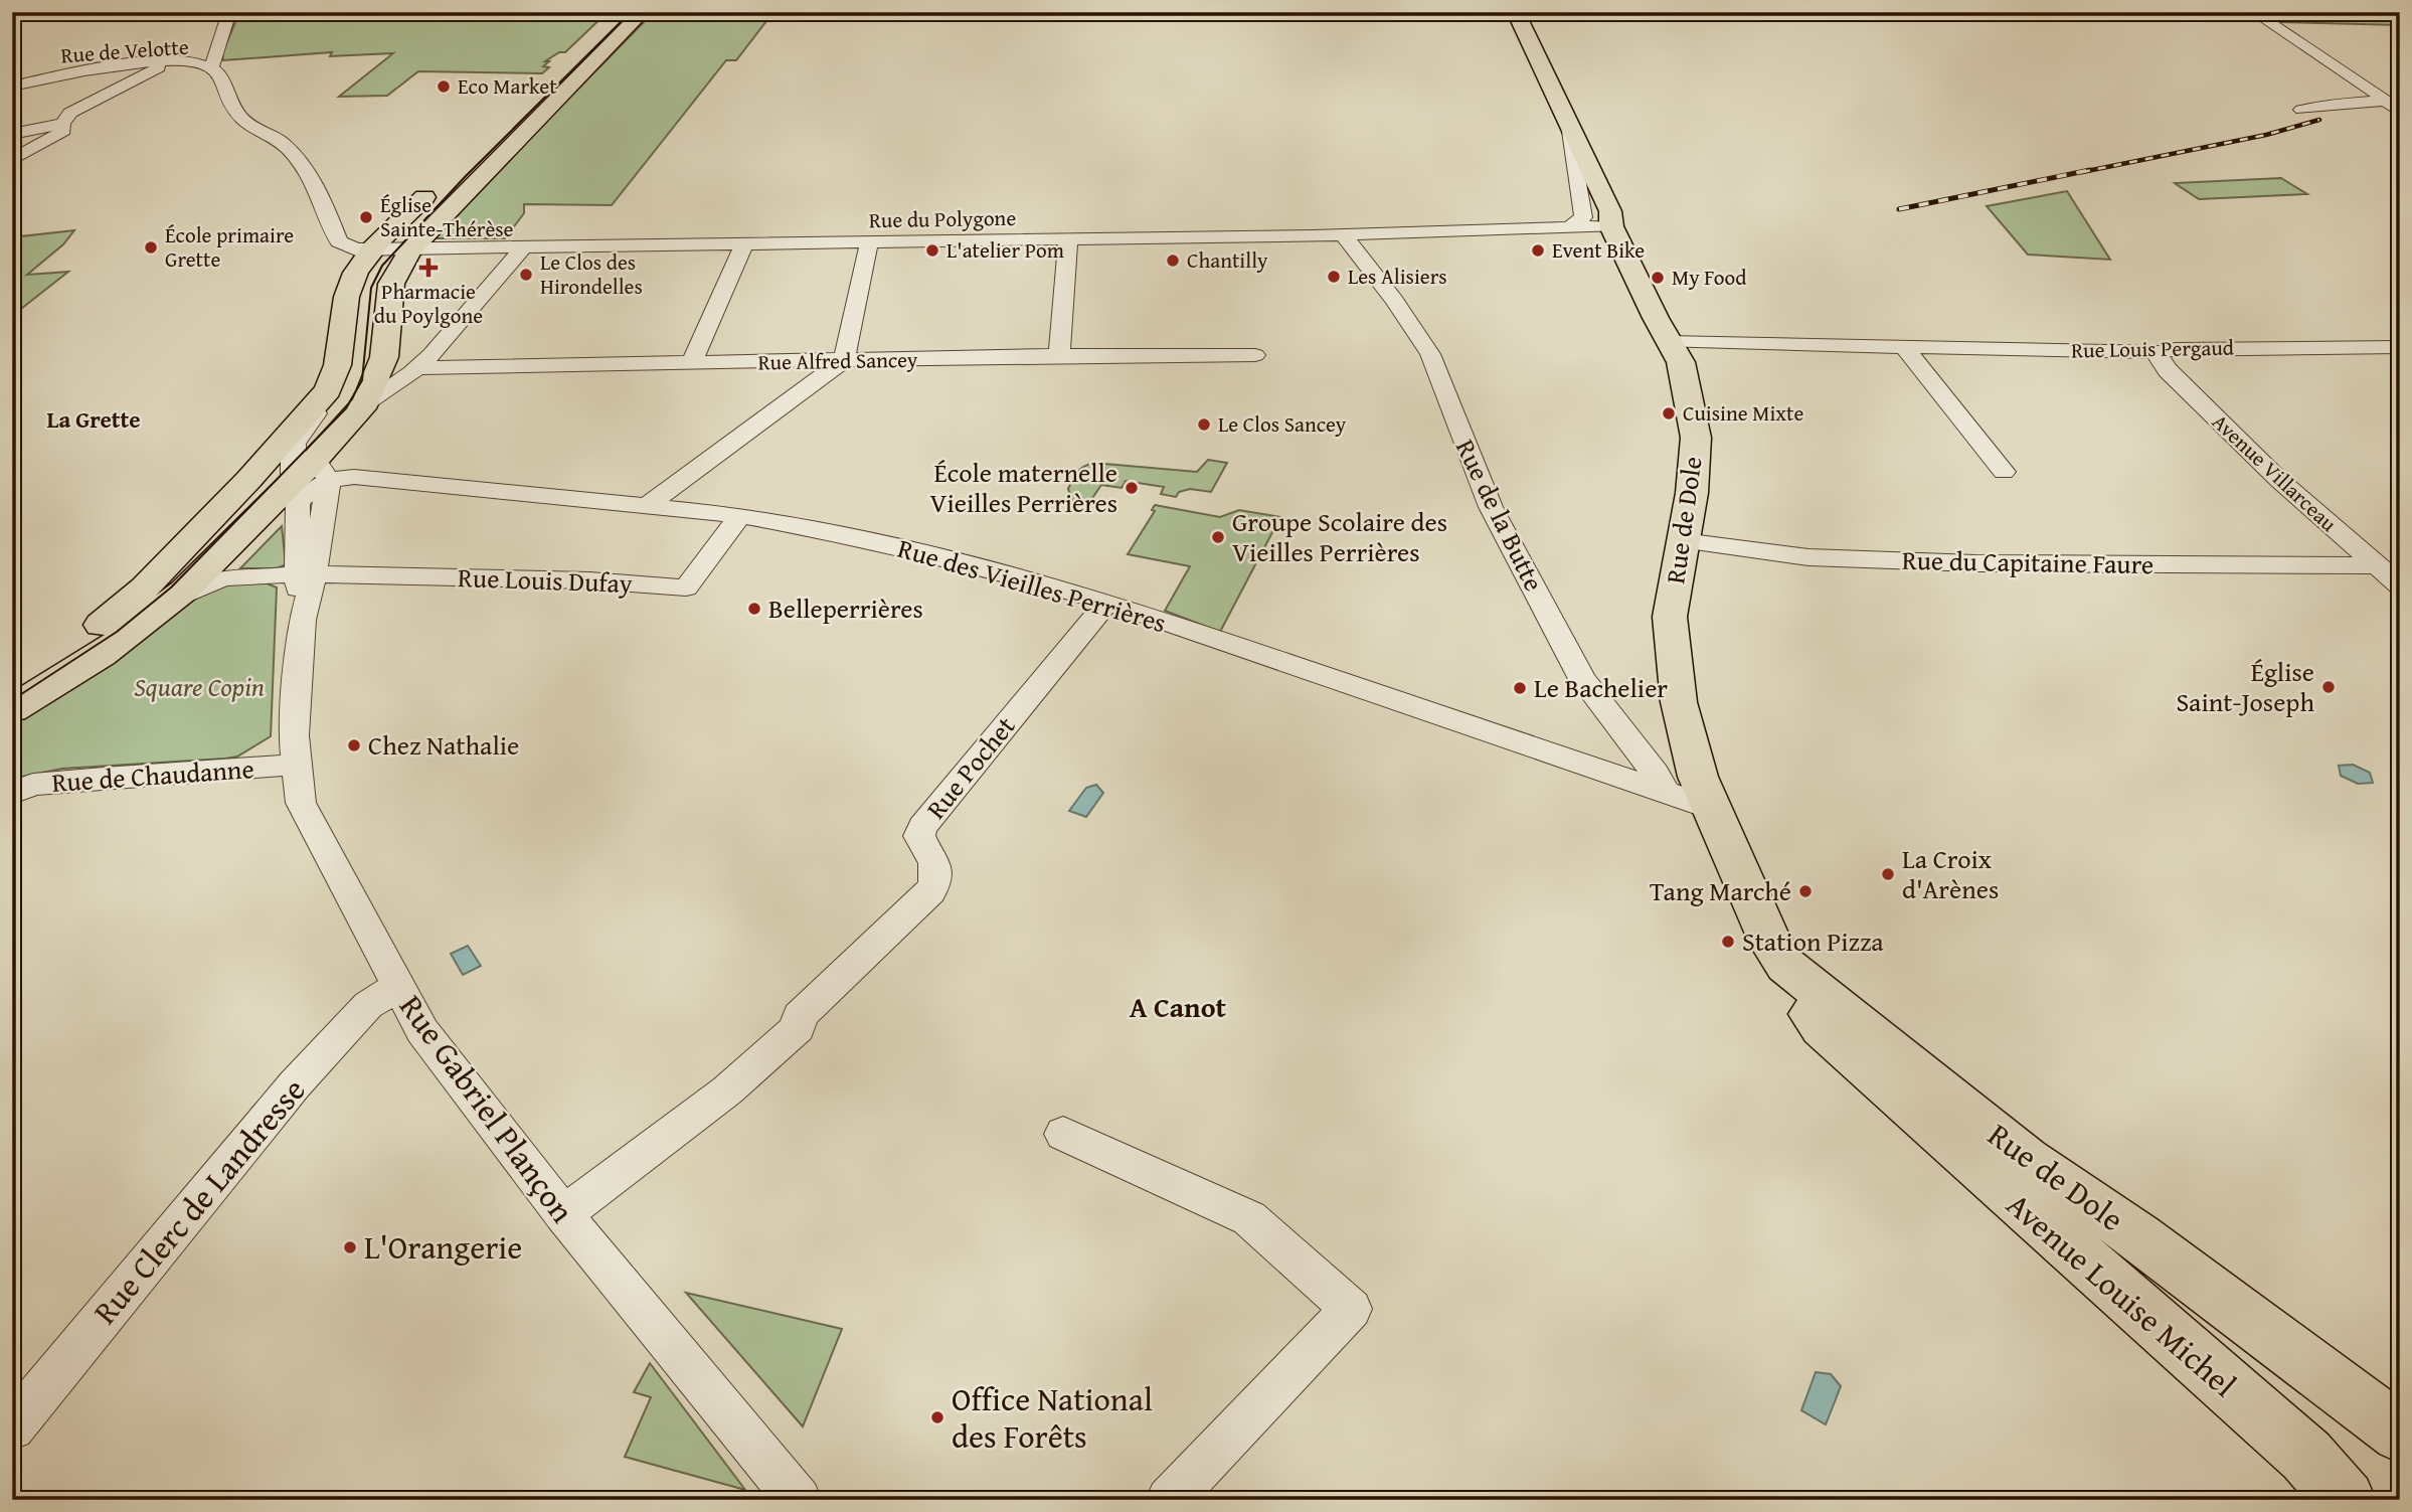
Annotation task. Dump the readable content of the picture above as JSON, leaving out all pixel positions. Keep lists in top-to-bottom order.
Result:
{
  "streets": {
    "main road": ["Rue de Dole", "Avenue Louise Michel"],
    "street": [
      "Rue de Velotte",
      "Rue du Polygone",
      "Rue Louis Pergaud",
      "Rue Alfred Sancey",
      "Avenue Villarceau",
      "Rue de la Butte",
      "Rue du Capitaine Faure",
      "Rue Louis Dufay",
      "Rue des Vieilles Perrières",
      "Rue Pochet",
      "Rue de Chaudanne",
      "Rue Gabriel Plançon",
      "Rue Clerc de Landresse"
    ]
  },
  "crossings": [
    ["Rue de Velotte", "Rue du Polygone"],
    ["Rue du Polygone", "Rue de la Butte"],
    ["Rue du Polygone", "Rue de Dole"],
    ["Rue Louis Pergaud", "Avenue Villarceau"],
    ["Rue Louis Pergaud", "Rue de Dole"],
    ["Avenue Villarceau", "Rue du Capitaine Faure"],
    ["Rue de la Butte", "Rue des Vieilles Perrières"],
    ["Rue de Dole", "Rue du Capitaine Faure"],
    ["Rue de Dole", "Rue des Vieilles Perrières"],
    ["Rue de Dole", "Avenue Louise Michel"],
    ["Rue Louis Dufay", "Rue des Vieilles Perrières"],
    ["Rue Louis Dufay", "Rue Gabriel Plançon"],
    ["Rue des Vieilles Perrières", "Rue Pochet"],
    ["Rue des Vieilles Perrières", "Rue Gabriel Plançon"],
    ["Rue Pochet", "Rue Gabriel Plançon"],
    ["Rue de Chaudanne", "Rue Gabriel Plançon"],
    ["Rue Gabriel Plançon", "Rue Clerc de Landresse"]
  ],
  "districts": ["La Grette", "A Canot"],
  "parks": ["Square Copin"],
  "places": {
    "other": [
      "Eco Market",
      "Église Sainte-Thérèse",
      "École primaire Grette",
      "L'atelier Pom",
      "Event Bike",
      "Chantilly",
      "Le Clos des Hirondelles",
      "Les Alisiers",
      "My Food",
      "Cuisine Mixte",
      "Le Clos Sancey",
      "École maternelle Vieilles Perrières",
      "Groupe Scolaire des Vieilles Perrières",
      "Belleperrières",
      "Église Saint-Joseph",
      "Le Bachelier",
      "Chez Nathalie",
      "La Croix d'Arènes",
      "Tang Marché",
      "Station Pizza",
      "L'Orangerie",
      "Office National des Forêts"
    ],
    "health": ["Pharmacie du Poylgone"]
  }
}
